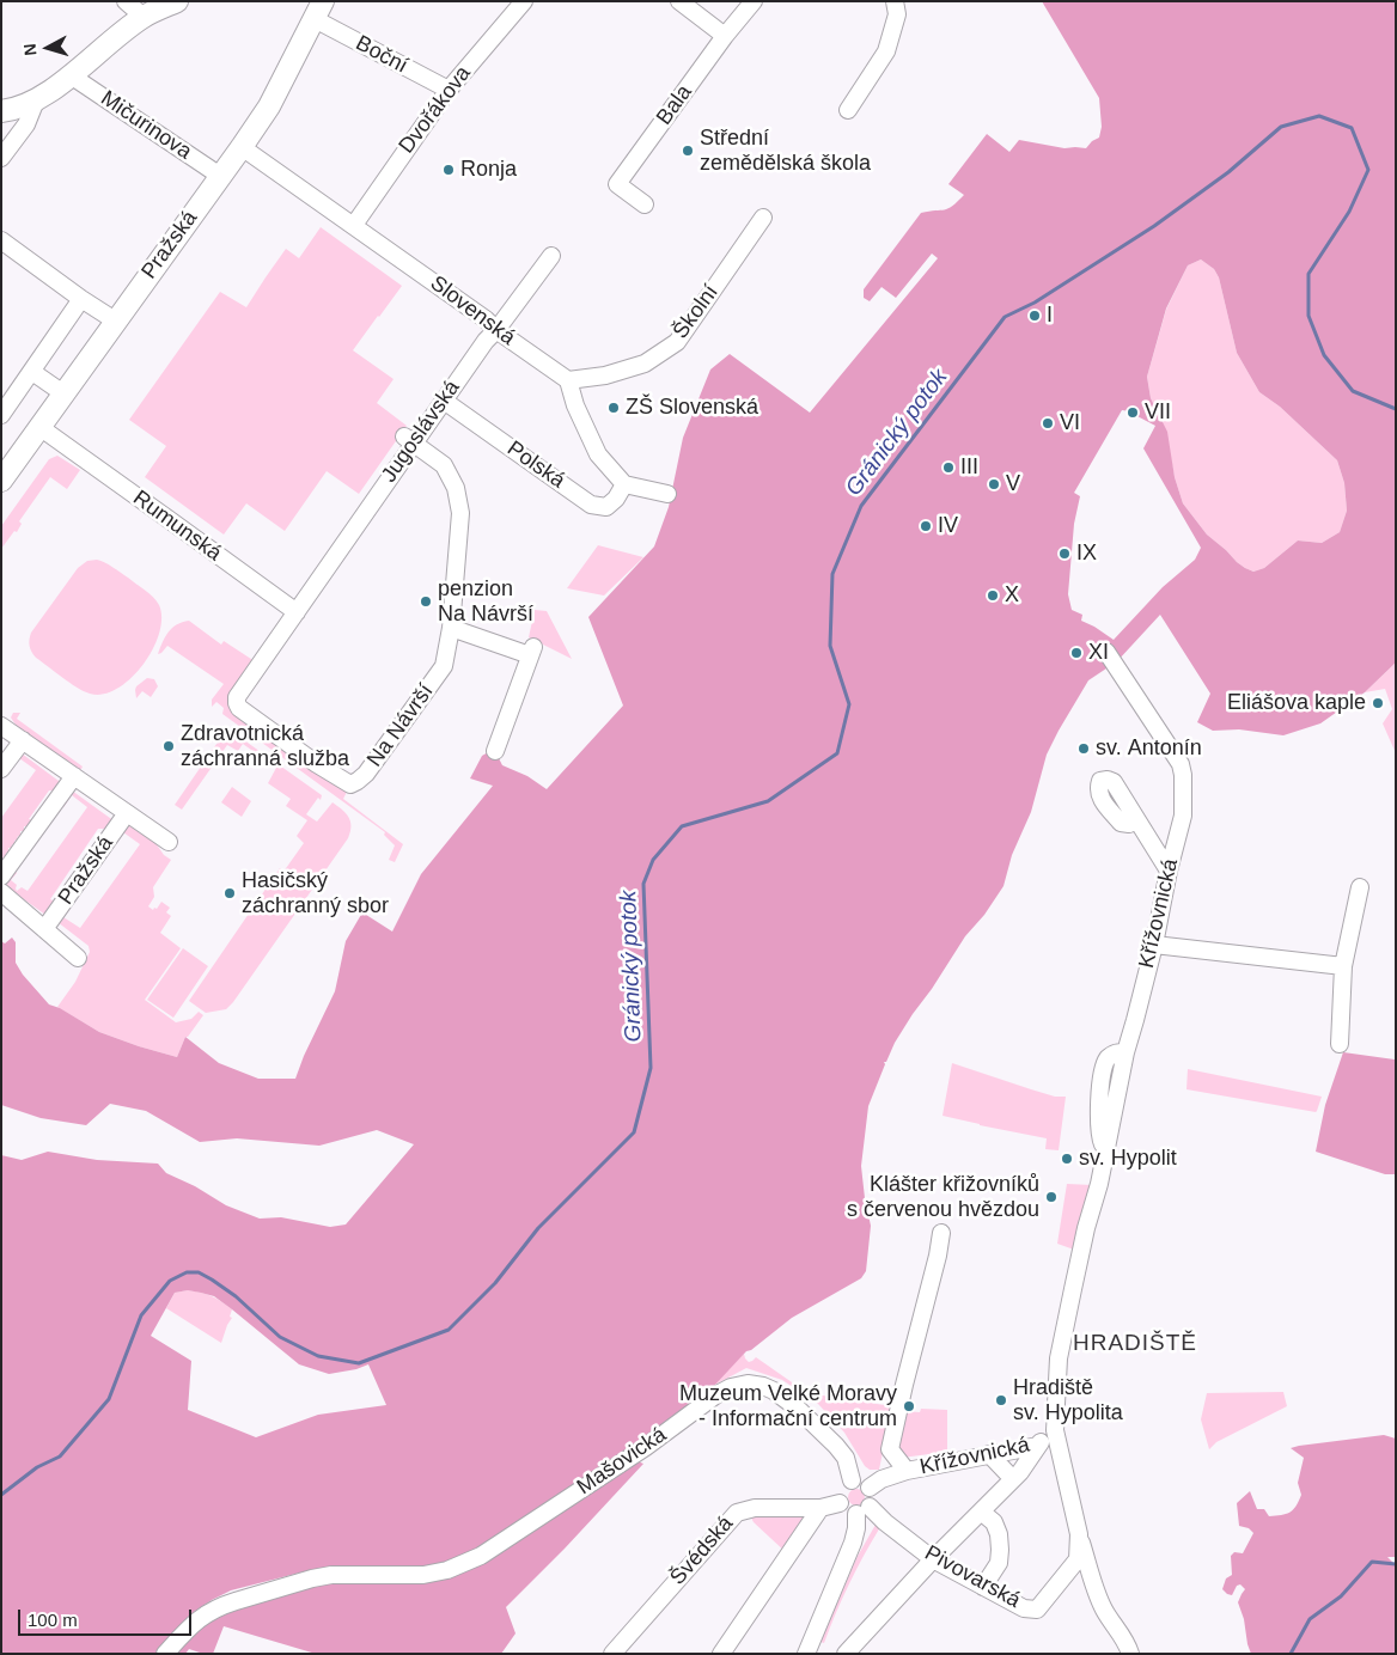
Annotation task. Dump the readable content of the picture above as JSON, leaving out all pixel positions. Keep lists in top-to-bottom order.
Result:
{
  "streets": {
    "main road": ["Pražská"],
    "street": [
      "Boční",
      "Bala",
      "Dvořákova",
      "Mičurinova",
      "Slovenská",
      "Školní",
      "Jugoslávská",
      "Polská",
      "Rumunská",
      "Na Návrší",
      "Křížovnická",
      "Mašovická",
      "Švédská",
      "Pivovarská"
    ]
  },
  "crossings": [
    ["Boční", "Dvořákova"],
    ["Boční", "Pražská"],
    ["Dvořákova", "Slovenská"],
    ["Mičurinova", "Pražská"],
    ["Pražská", "Slovenská"],
    ["Pražská", "Rumunská"],
    ["Slovenská", "Školní"],
    ["Slovenská", "Jugoslávská"],
    ["Jugoslávská", "Polská"],
    ["Jugoslávská", "Rumunská"],
    ["Jugoslávská", "Na Návrší"],
    ["Rumunská", "Na Návrší"],
    ["Křížovnická", "Mašovická"],
    ["Křížovnická", "Švédská"],
    ["Křížovnická", "Pivovarská"],
    ["Mašovická", "Švédská"],
    ["Mašovická", "Pivovarská"],
    ["Švédská", "Pivovarská"]
  ],
  "districts": ["HRADIŠTĚ"],
  "water": ["Gránický potok"],
  "places": [
    "Střední zemědělská škola",
    "Ronja",
    "I",
    "ZŠ Slovenská",
    "VII",
    "VI",
    "III",
    "V",
    "IV",
    "IX",
    "X",
    "penzion Na Návrší",
    "XI",
    "Eliášova kaple",
    "Zdravotnická záchranná služba",
    "sv. Antonín",
    "Hasičský záchranný sbor",
    "sv. Hypolit",
    "Klášter křižovníků s červenou hvězdou",
    "Hradiště sv. Hypolita",
    "Muzeum Velké Moravy - Informační centrum"
  ],
  "scale_bar": "100 m",
  "north": "left"
}
